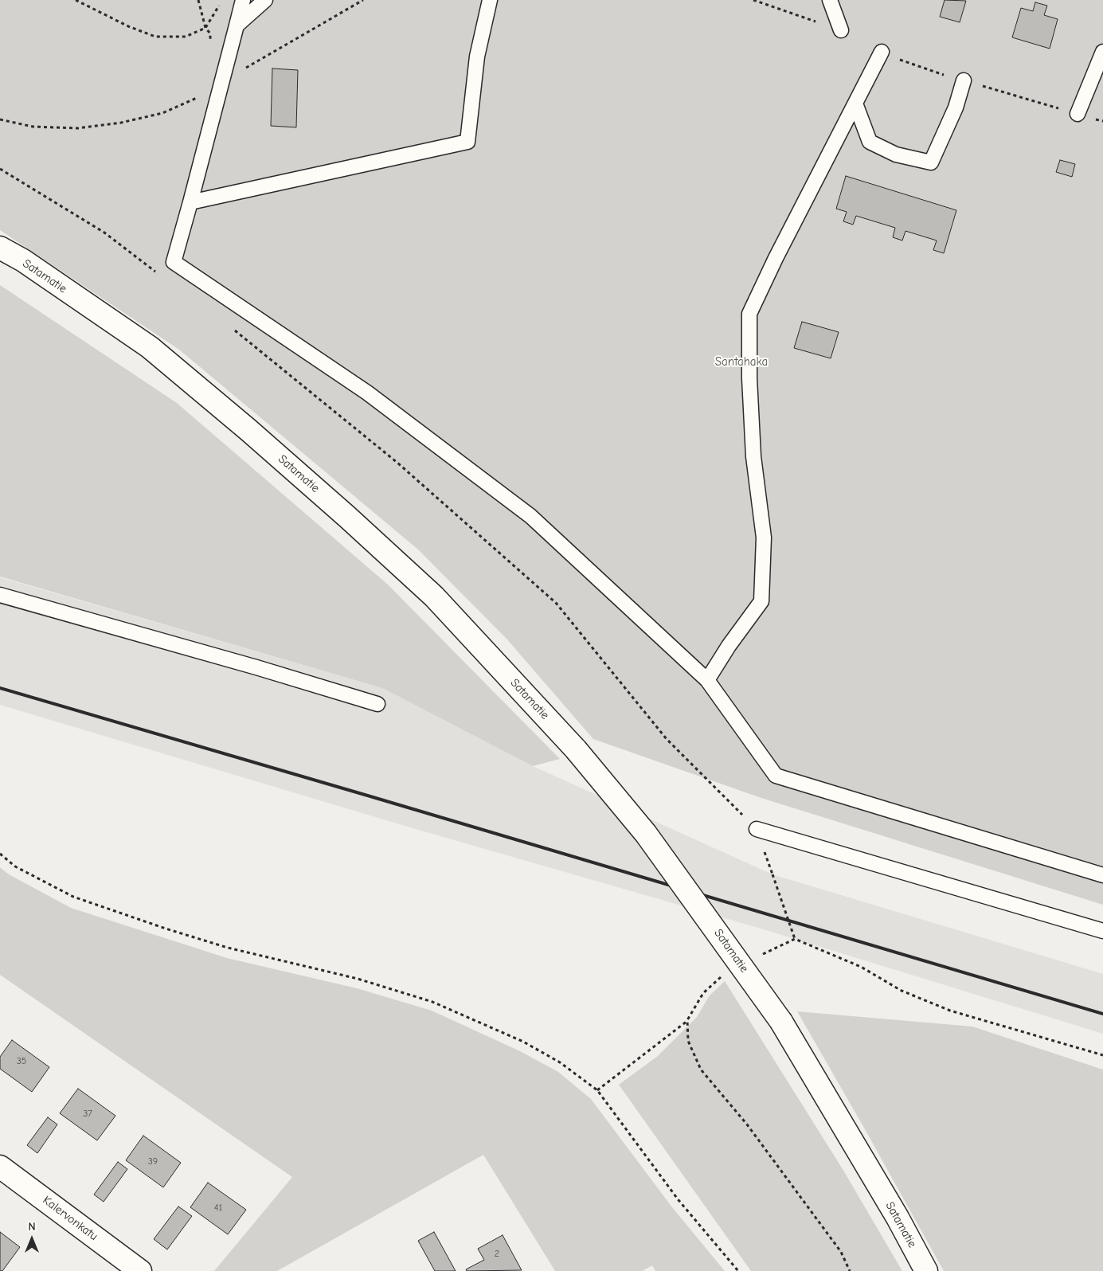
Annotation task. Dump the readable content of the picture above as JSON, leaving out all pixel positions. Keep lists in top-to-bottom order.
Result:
{
  "streets": {
    "main road": ["Satamatie", "Kalervonkatu"]
  },
  "parks": ["Santahaka"],
  "house_numbers": [
    "35",
    "37",
    "39",
    "41",
    "2"
  ],
  "north": "top"
}
